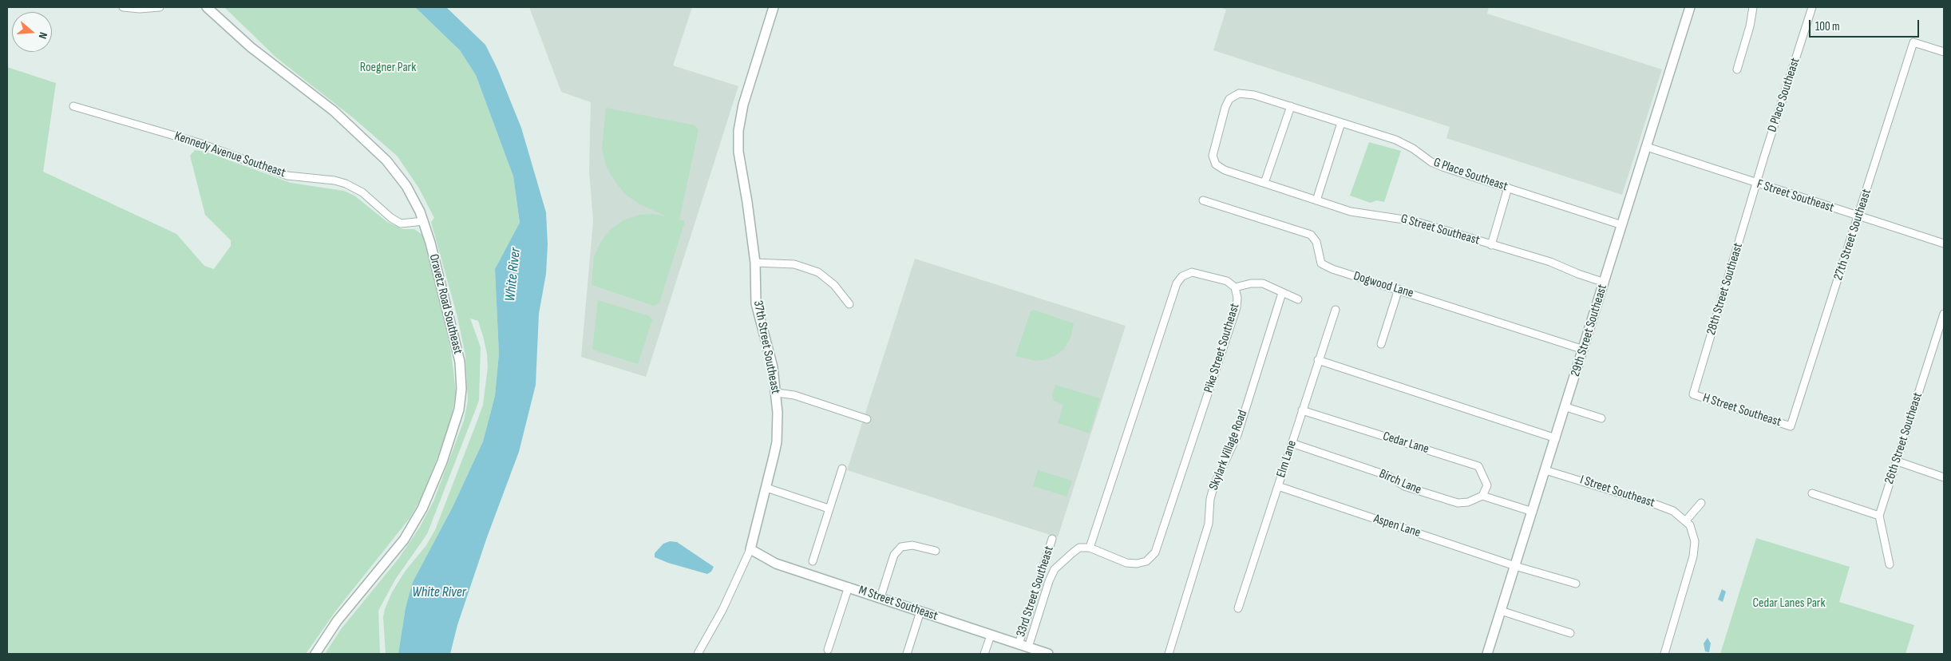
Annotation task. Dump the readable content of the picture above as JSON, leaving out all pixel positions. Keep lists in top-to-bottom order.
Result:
{
  "streets": {
    "street": [
      "D Place Southeast",
      "Kennedy Avenue Southeast",
      "G Place Southeast",
      "F Street Southeast",
      "G Street Southeast",
      "27th Street Southeast",
      "Dogwood Lane",
      "28th Street Southeast",
      "Oravetz Road Southeast",
      "29th Street Southeast",
      "37th Street Southeast",
      "Pike Street Southeast",
      "H Street Southeast",
      "26th Street Southeast",
      "Cedar Lane",
      "Skylark Village Road",
      "Elm Lane",
      "Birch Lane",
      "I Street Southeast",
      "Aspen Lane",
      "33rd Street Southeast",
      "M Street Southeast"
    ]
  },
  "crossings": [
    ["D Place Southeast", "F Street Southeast"],
    ["D Place Southeast", "28th Street Southeast"],
    ["Kennedy Avenue Southeast", "Oravetz Road Southeast"],
    ["G Place Southeast", "G Street Southeast"],
    ["G Place Southeast", "29th Street Southeast"],
    ["F Street Southeast", "27th Street Southeast"],
    ["F Street Southeast", "28th Street Southeast"],
    ["F Street Southeast", "29th Street Southeast"],
    ["G Street Southeast", "29th Street Southeast"],
    ["27th Street Southeast", "H Street Southeast"],
    ["Dogwood Lane", "29th Street Southeast"],
    ["28th Street Southeast", "H Street Southeast"],
    ["29th Street Southeast", "I Street Southeast"],
    ["29th Street Southeast", "Aspen Lane"],
    ["37th Street Southeast", "M Street Southeast"],
    ["Pike Street Southeast", "33rd Street Southeast"],
    ["Cedar Lane", "Elm Lane"],
    ["Cedar Lane", "Birch Lane"],
    ["Elm Lane", "Birch Lane"],
    ["Elm Lane", "Aspen Lane"],
    ["33rd Street Southeast", "M Street Southeast"]
  ],
  "water": ["White River"],
  "parks": ["Roegner Park", "Cedar Lanes Park"],
  "scale_bar": "100 m",
  "north": "right"
}
